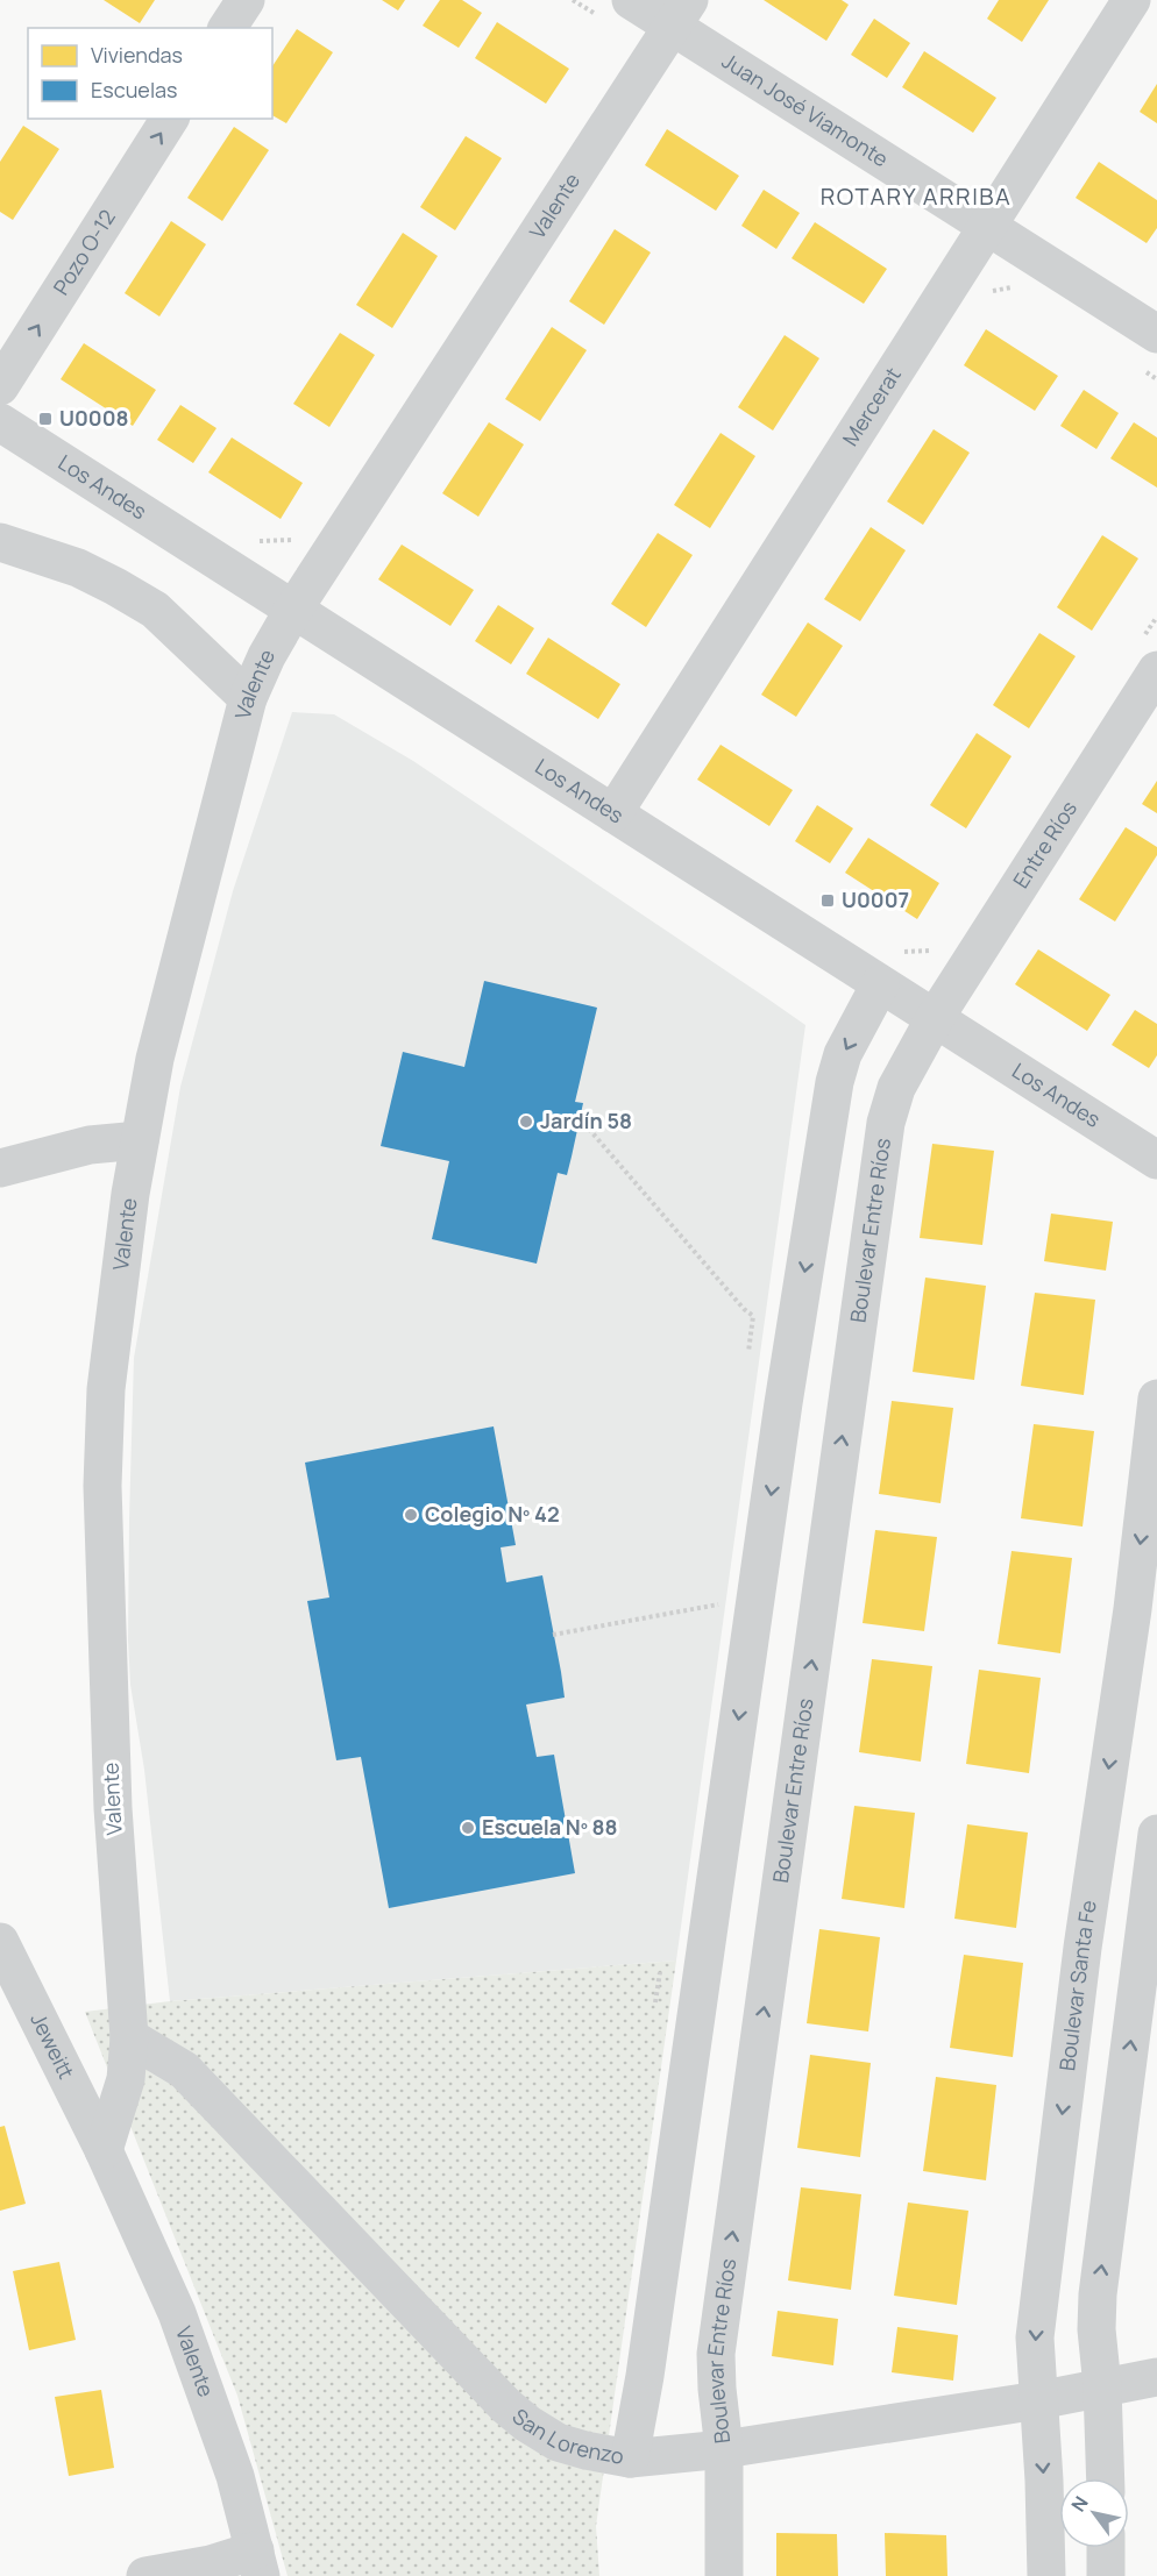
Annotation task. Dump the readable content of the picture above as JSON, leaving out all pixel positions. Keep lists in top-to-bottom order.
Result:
{
  "streets": {
    "street": [
      "Juan José Viamonte",
      "Valente",
      "Pozo O-12",
      "Mercerat",
      "Los Andes",
      "Entre Ríos",
      "Boulevar Entre Ríos",
      "Boulevar Santa Fe",
      "Jeweitt",
      "San Lorenzo"
    ]
  },
  "crossings": [
    ["Juan José Viamonte", "Valente"],
    ["Juan José Viamonte", "Mercerat"],
    ["Valente", "Los Andes"],
    ["Valente", "Jeweitt"],
    ["Valente", "San Lorenzo"],
    ["Mercerat", "Los Andes"],
    ["Los Andes", "Entre Ríos"],
    ["Los Andes", "Boulevar Entre Ríos"],
    ["Entre Ríos", "Boulevar Entre Ríos"],
    ["Boulevar Entre Ríos", "San Lorenzo"],
    ["Boulevar Santa Fe", "San Lorenzo"]
  ],
  "one_way": ["Pozo O-12"],
  "districts": ["ROTARY ARRIBA"],
  "places": {
    "transit": ["U0008", "U0007"],
    "other": ["Jardín 58", "Colegio Nº 42", "Escuela Nº 88"]
  },
  "legend": ["Viviendas", "Escuelas"],
  "north": "top left"
}
